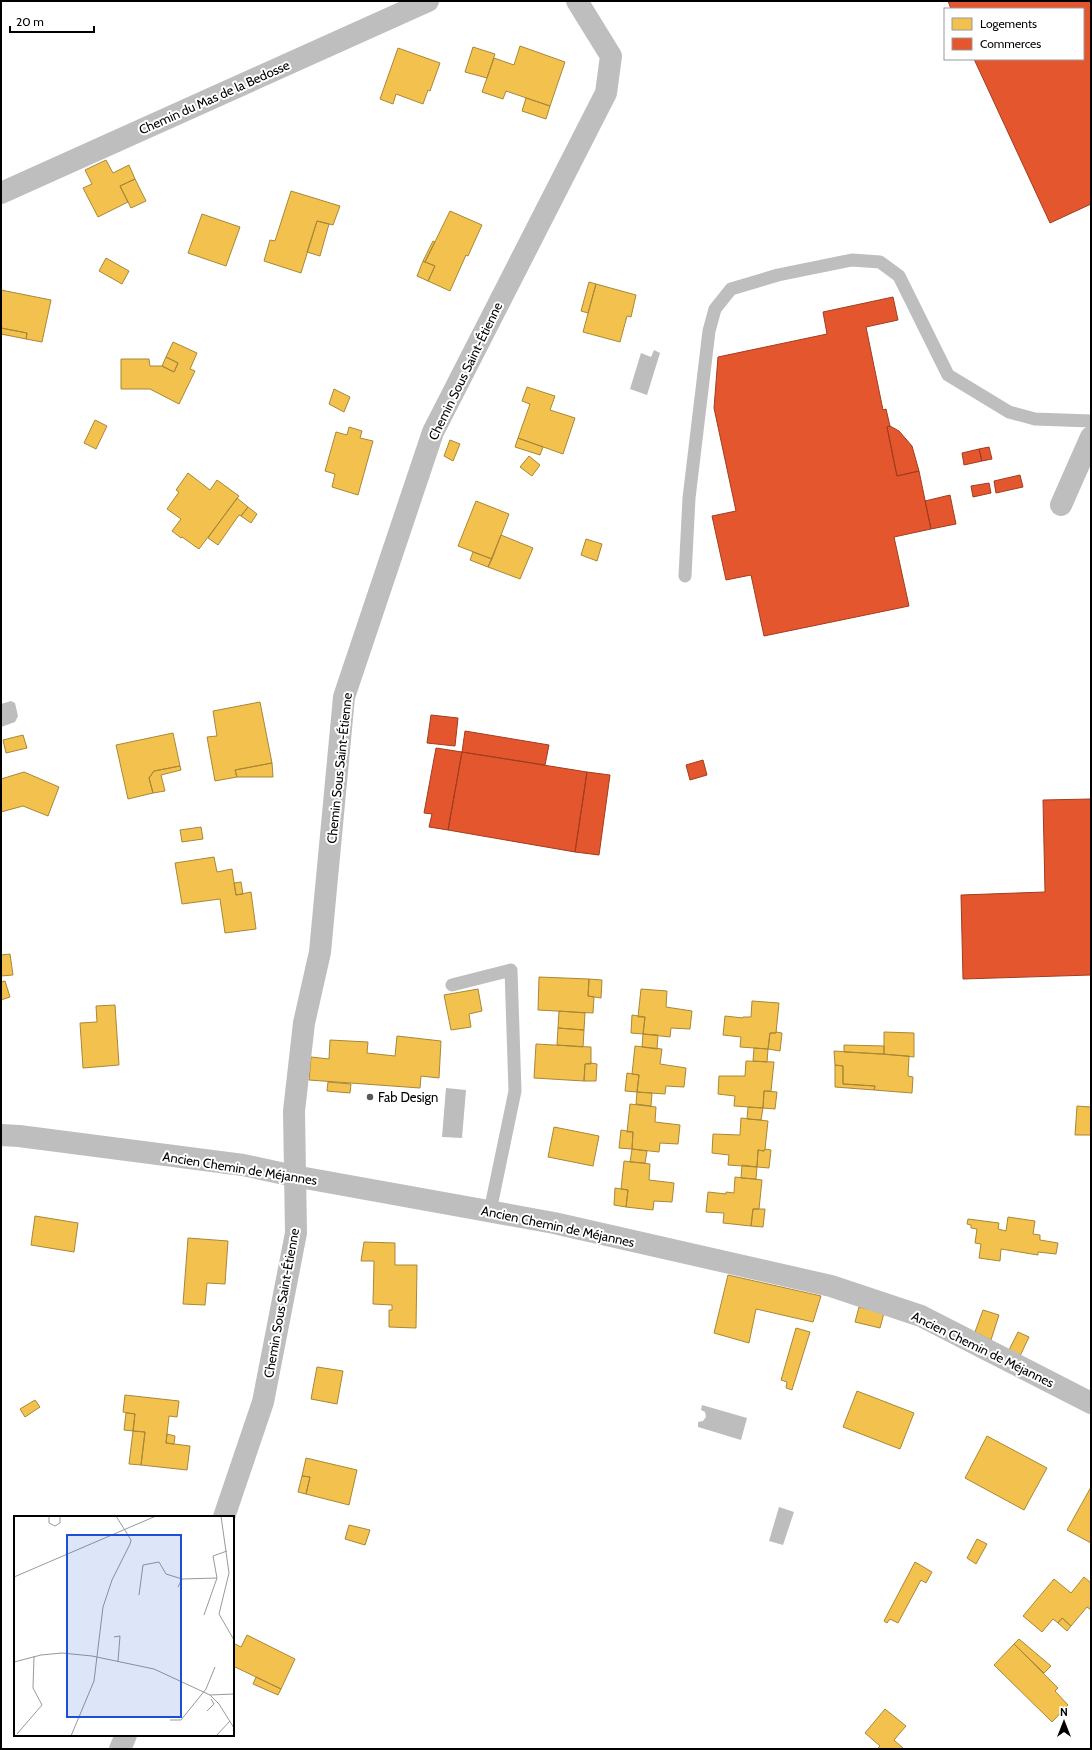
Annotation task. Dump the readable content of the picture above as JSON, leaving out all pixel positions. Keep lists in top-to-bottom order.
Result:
{
  "streets": {
    "street": ["Chemin du Mas de la Bedosse", "Chemin Sous Saint-Étienne", "Ancien Chemin de Méjannes"]
  },
  "crossings": [
    ["Chemin Sous Saint-Étienne", "Ancien Chemin de Méjannes"]
  ],
  "places": ["Fab Design"],
  "legend": ["Logements", "Commerces"],
  "scale_bar": "20 m",
  "north": "top"
}
